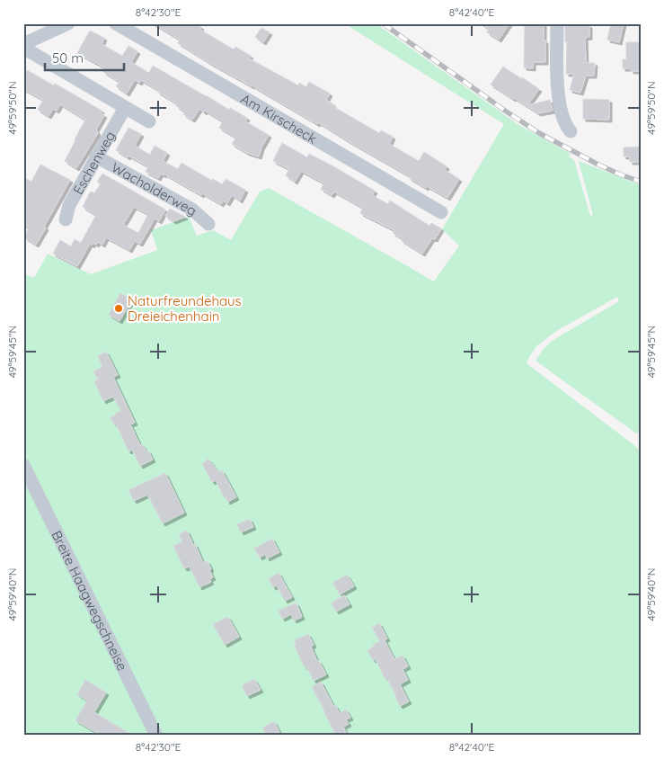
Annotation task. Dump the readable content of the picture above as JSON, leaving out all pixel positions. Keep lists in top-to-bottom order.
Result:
{
  "streets": {
    "street": [
      "Am Kirscheck",
      "Eschenweg",
      "Wacholderweg",
      "Breite Haagwegschneise"
    ]
  },
  "crossings": [
    ["Eschenweg", "Wacholderweg"]
  ],
  "places": ["Naturfreundehaus Dreieichenhain"],
  "scale_bar": "50 m",
  "coordinates": [
    "8°42'30\"E",
    "8°42'40\"E",
    "49°59'50\"N",
    "49°59'45\"N",
    "49°59'40\"N"
  ]
}
